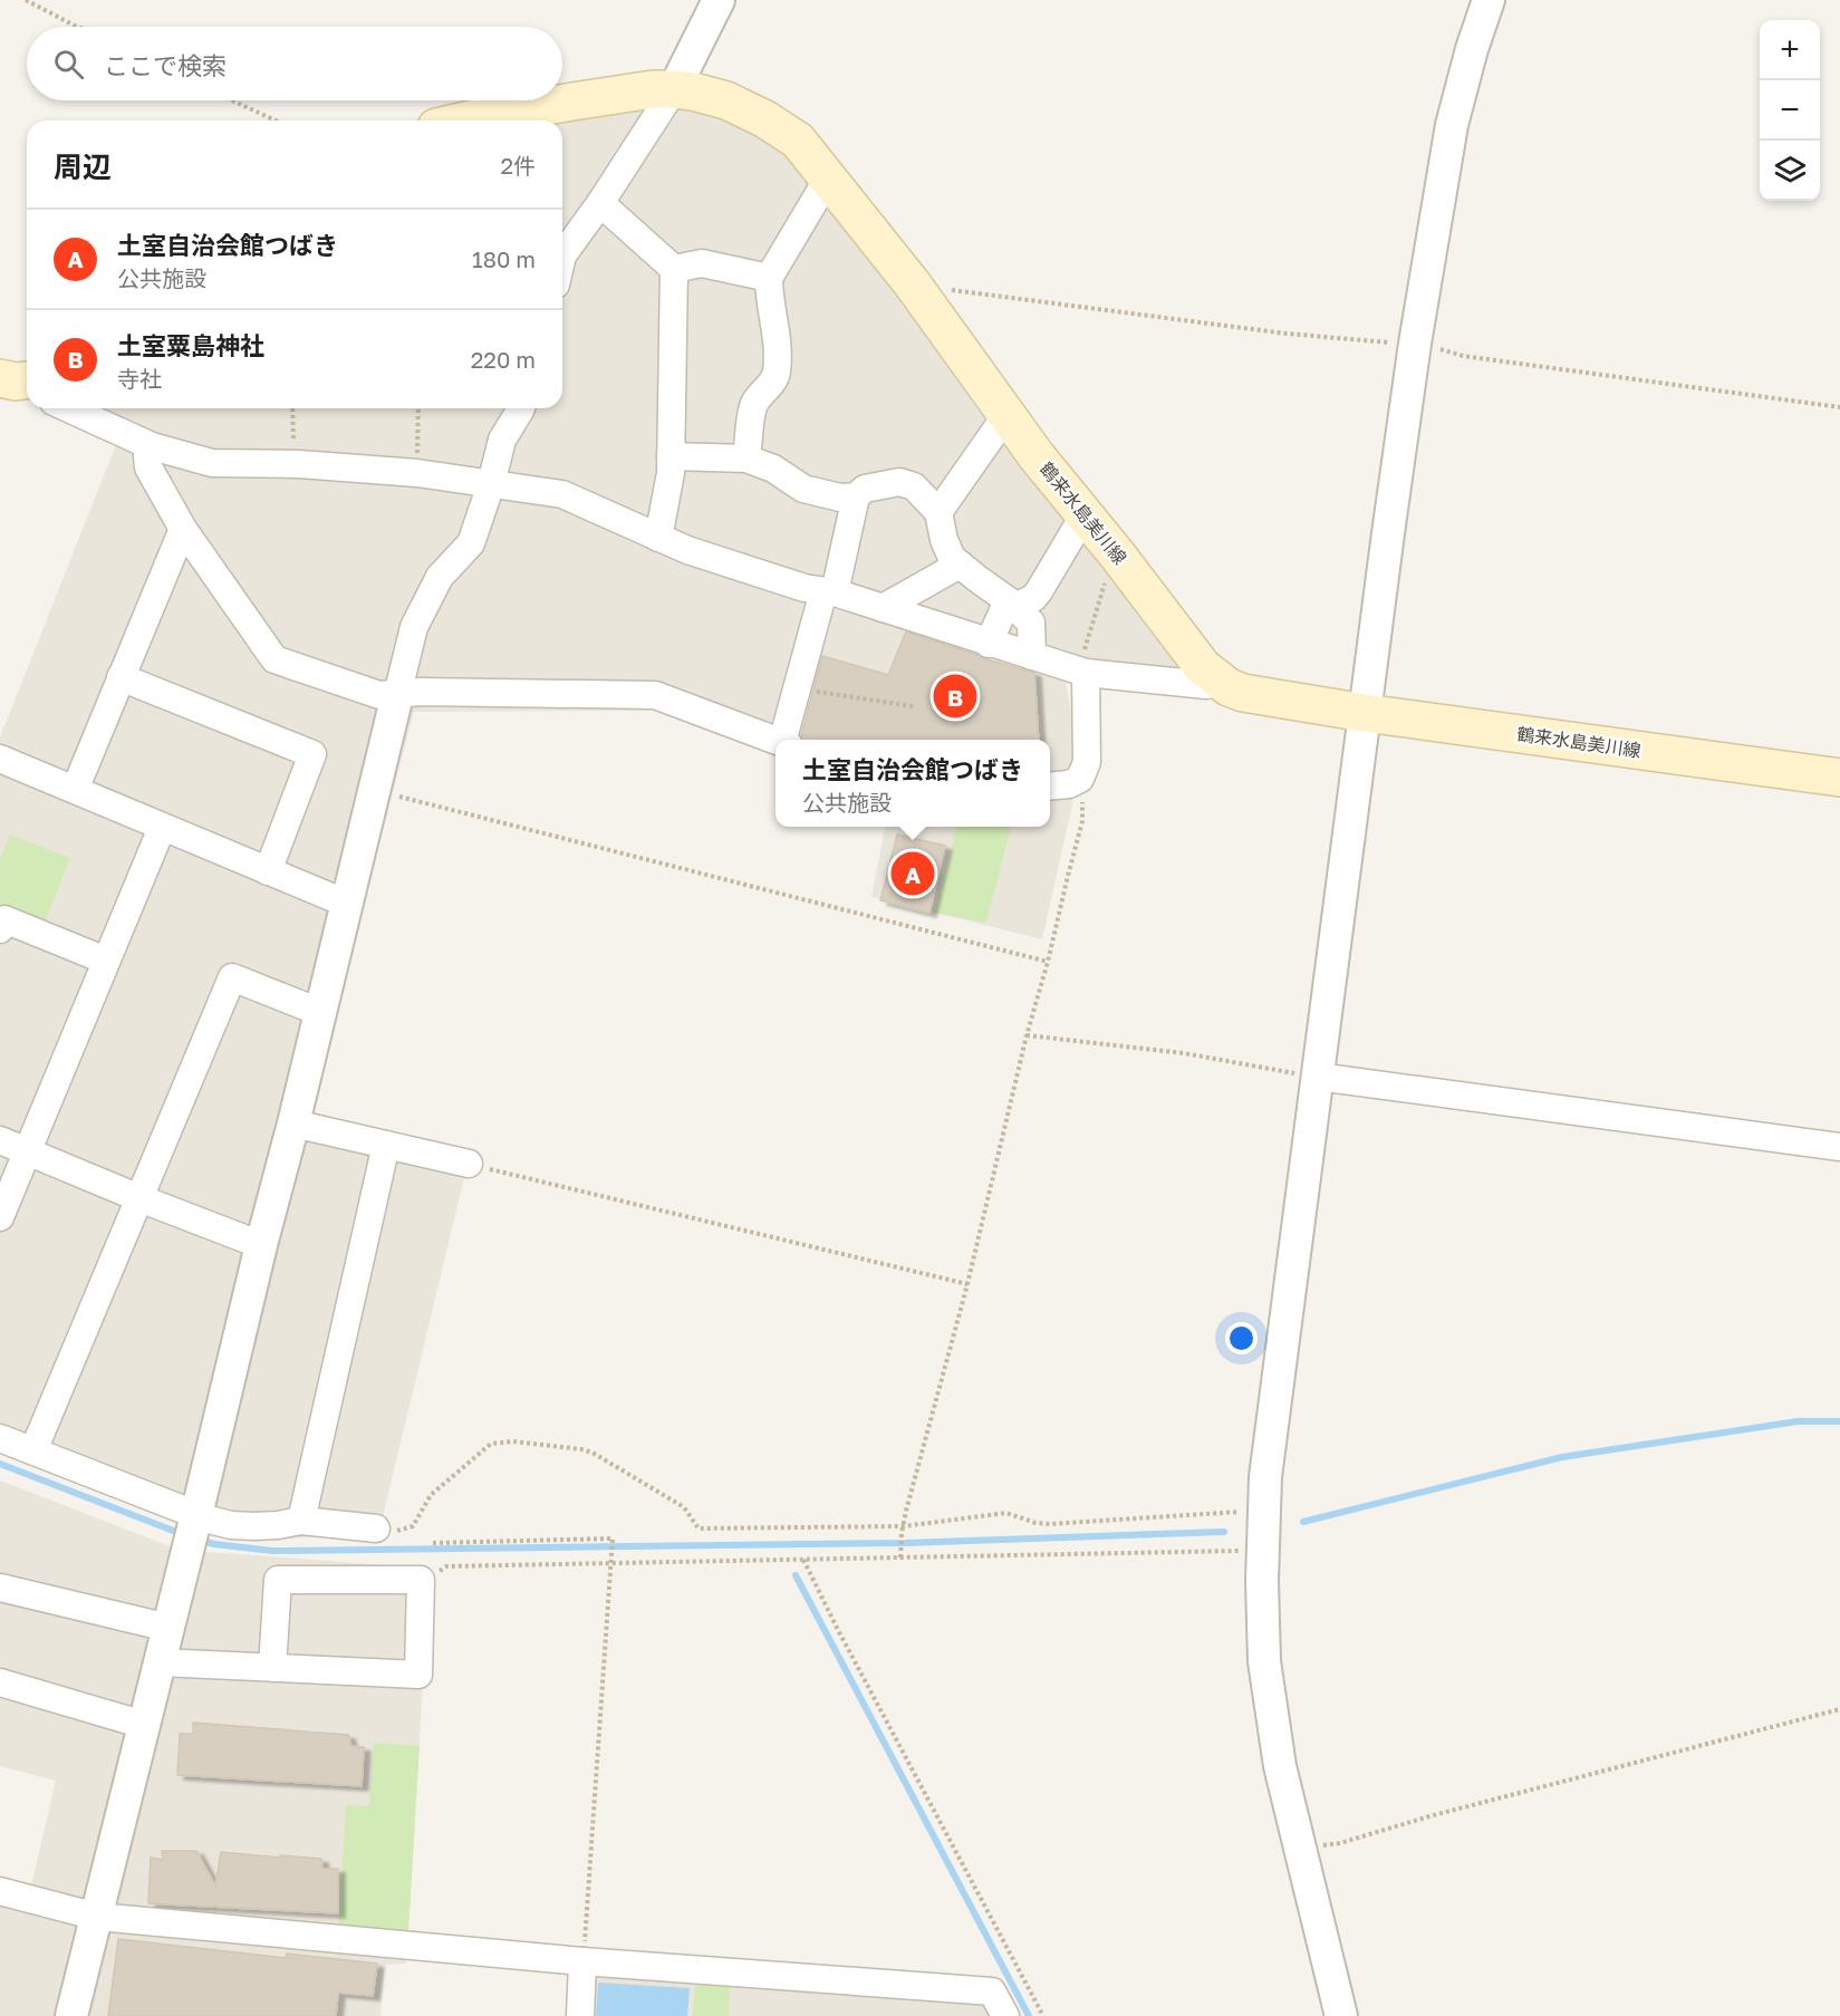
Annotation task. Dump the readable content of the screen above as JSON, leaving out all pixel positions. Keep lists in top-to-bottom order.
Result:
{
  "streets": {
    "main road": ["鶴来水島美川線"]
  },
  "page": {
    "map_buttons": ["+", "−"],
    "search": "ここで検索",
    "heading": ["周辺", "2件"],
    "list": [
      {
        "mark": "A",
        "name": "土室自治会館つばき",
        "note": "公共施設",
        "value": "180 m"
      },
      {
        "mark": "B",
        "name": "土室粟島神社",
        "note": "寺社",
        "value": "220 m"
      }
    ],
    "pins": ["B", "A"],
    "popup": ["土室自治会館つばき", "公共施設"]
  }
}
